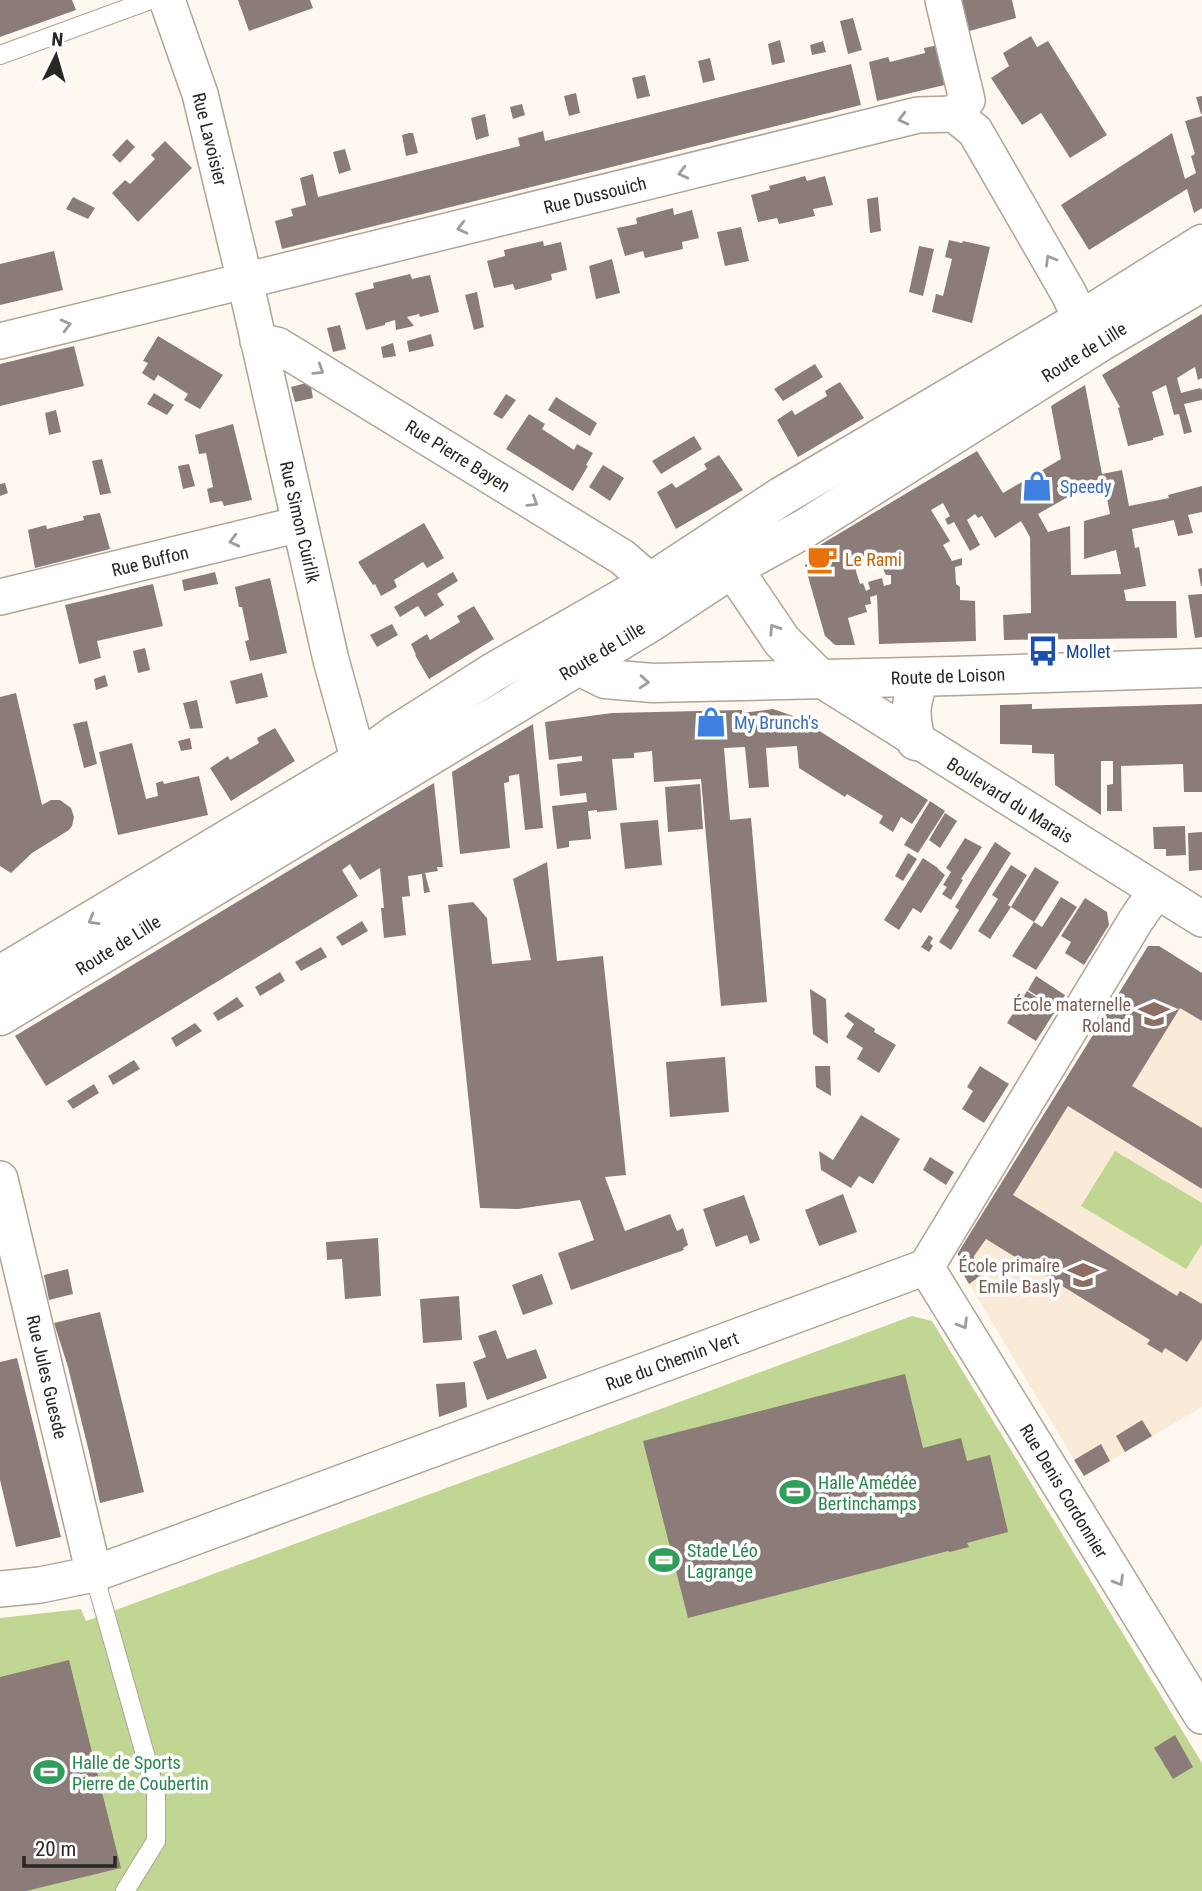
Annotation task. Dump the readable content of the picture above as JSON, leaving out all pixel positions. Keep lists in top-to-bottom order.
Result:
{
  "streets": {
    "main road": ["Route de Lille", "Route de Loison"],
    "street": [
      "Rue Lavoisier",
      "Rue Dussouich",
      "Rue Pierre Bayen",
      "Rue Simon Cuirlik",
      "Rue Buffon",
      "Boulevard du Marais",
      "Rue du Chemin Vert",
      "Rue Jules Guesde",
      "Rue Denis Cordonnier"
    ]
  },
  "crossings": [
    ["Rue Lavoisier", "Rue Dussouich"],
    ["Rue Lavoisier", "Rue Simon Cuirlik"],
    ["Rue Dussouich", "Rue Simon Cuirlik"],
    ["Route de Lille", "Rue Pierre Bayen"],
    ["Route de Lille", "Rue Simon Cuirlik"],
    ["Route de Lille", "Route de Loison"],
    ["Rue Pierre Bayen", "Rue Simon Cuirlik"],
    ["Rue Simon Cuirlik", "Rue Buffon"],
    ["Route de Loison", "Boulevard du Marais"],
    ["Rue du Chemin Vert", "Rue Jules Guesde"],
    ["Rue du Chemin Vert", "Rue Denis Cordonnier"]
  ],
  "one_way": [
    "Rue Pierre Bayen",
    "Rue Buffon",
    "Route de Loison",
    "Rue Denis Cordonnier"
  ],
  "places": {
    "shop": ["Speedy", "My Brunch's"],
    "cafe": ["Le Rami"],
    "bus stop": ["Mollet"],
    "school or university": ["École maternelle Roland", "École primaire Emile Basly"],
    "sports": ["Halle Amédée Bertinchamps", "Stade Léo Lagrange", "Halle de Sports Pierre de Coubertin"]
  },
  "scale_bar": "20 m",
  "north": "top"
}
